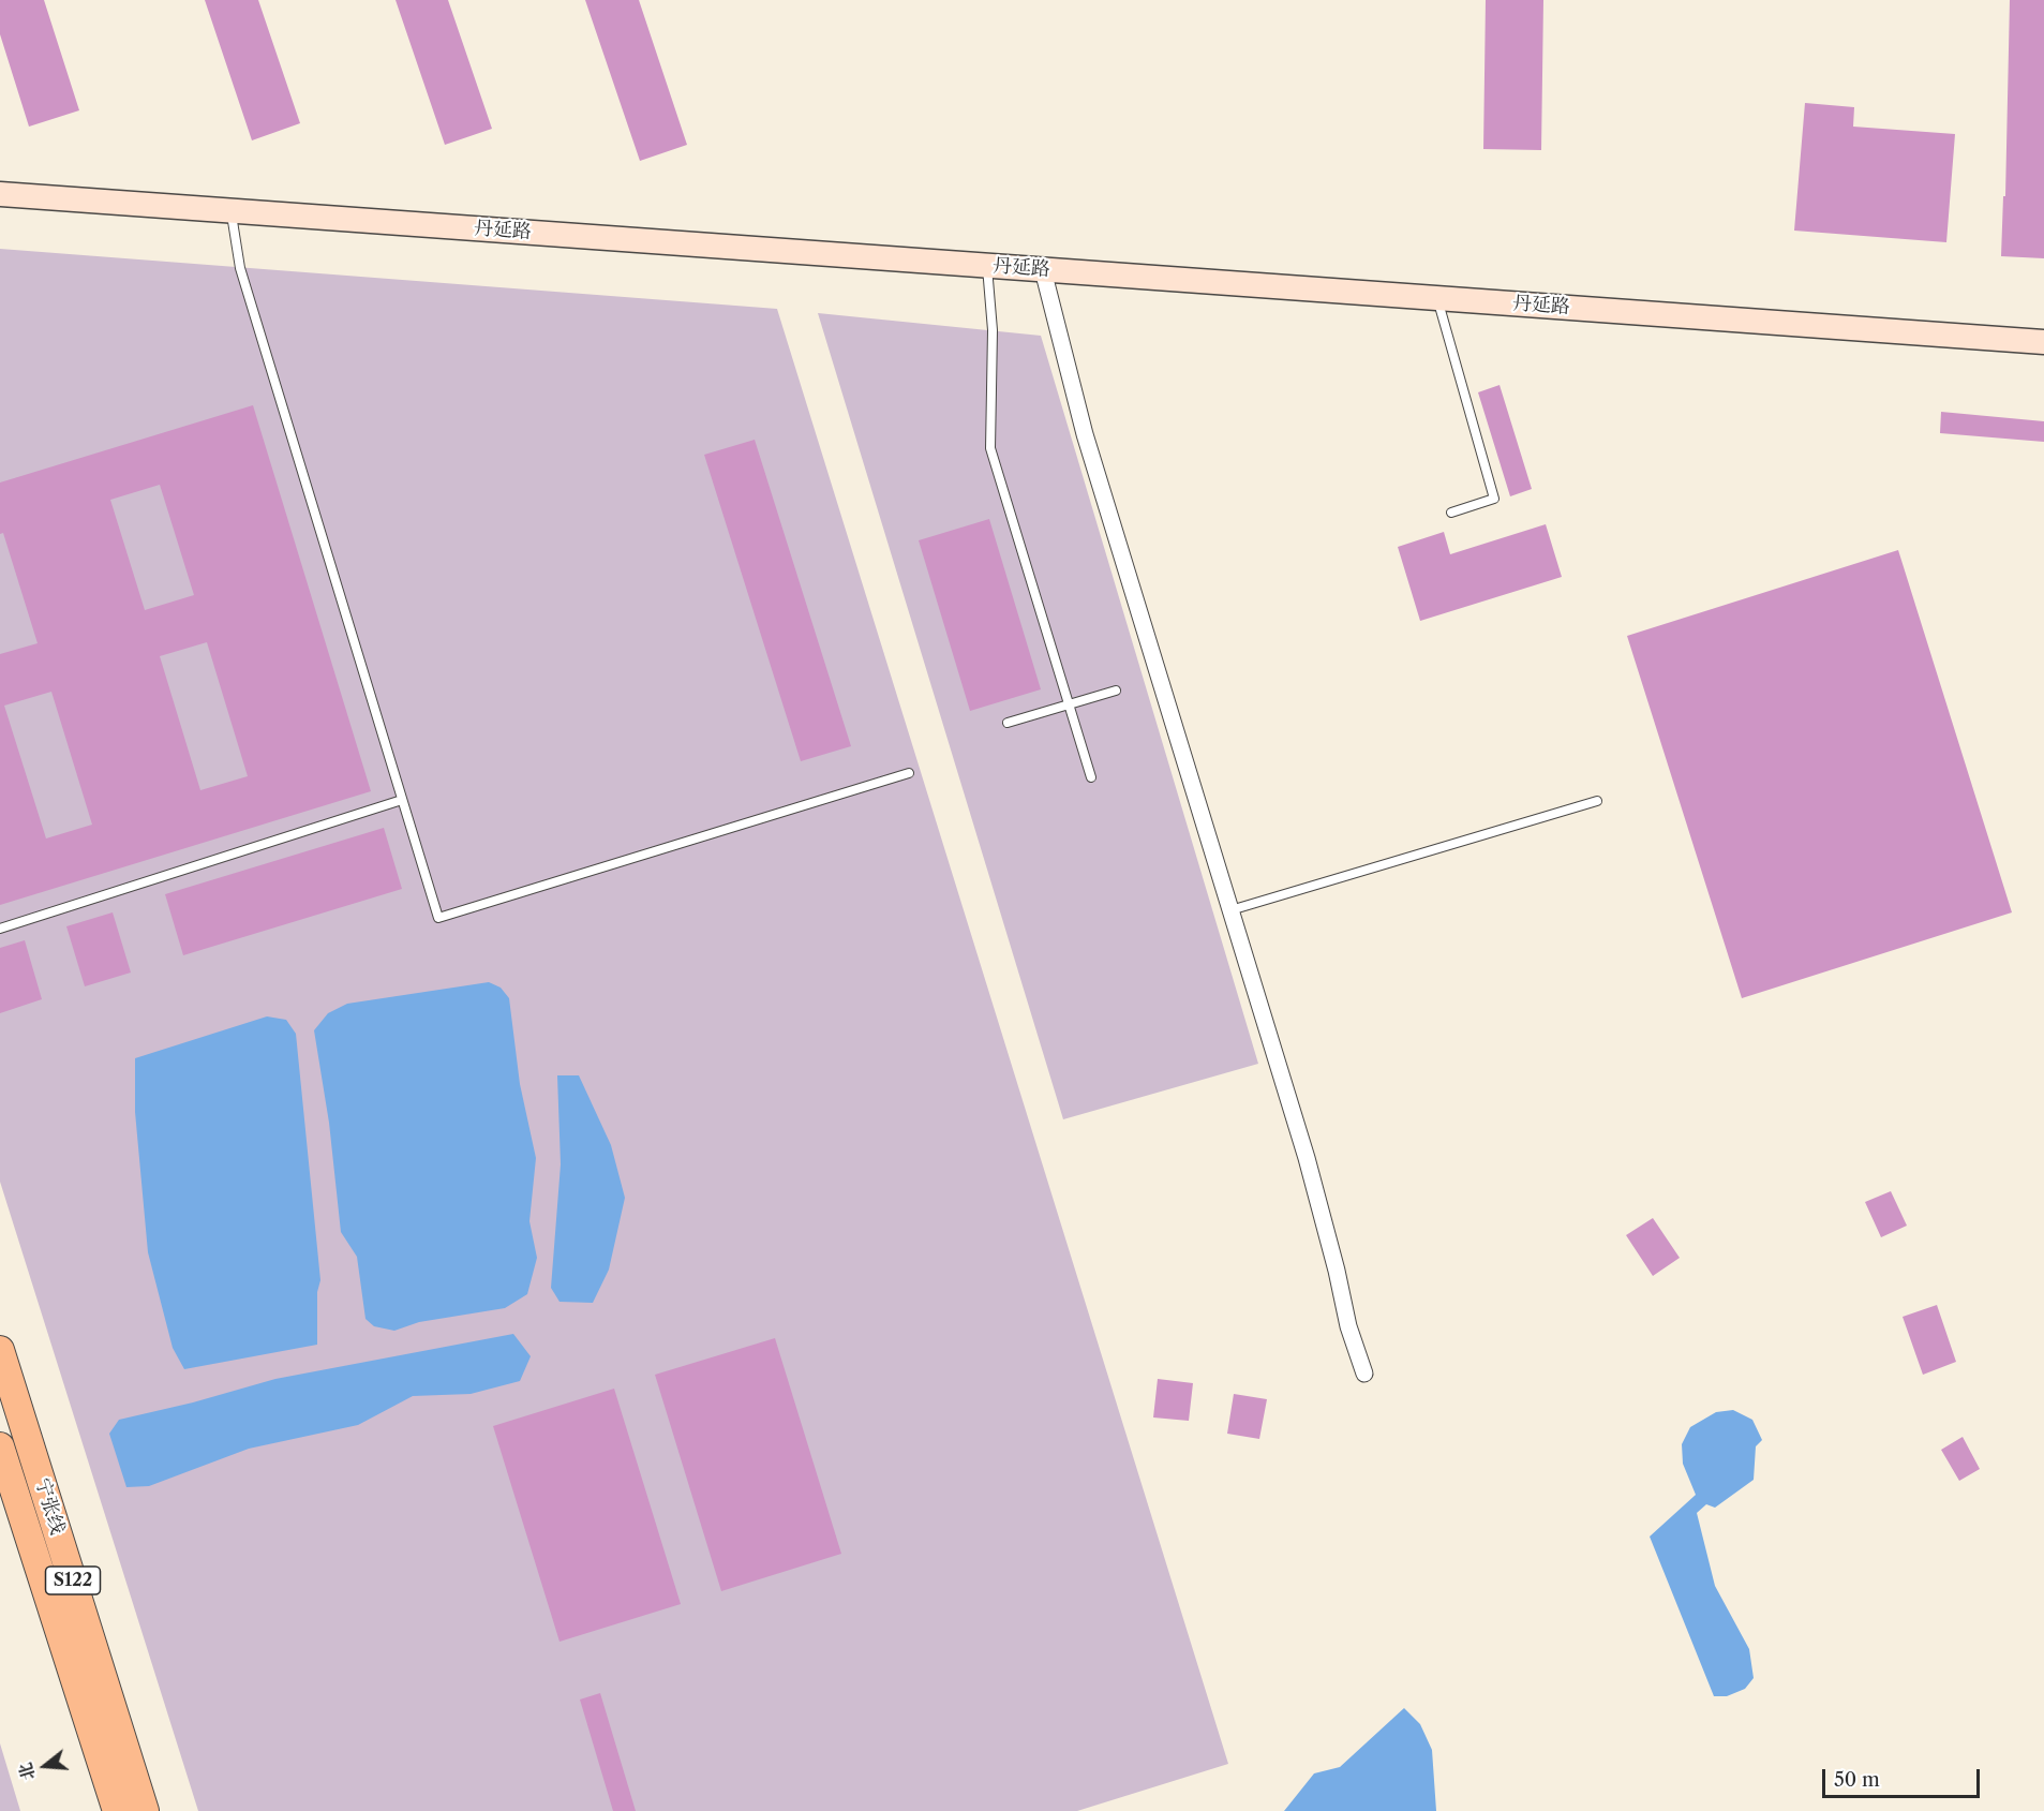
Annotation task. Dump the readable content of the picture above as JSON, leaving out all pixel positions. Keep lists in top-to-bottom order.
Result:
{
  "streets": {
    "main road": ["丹延路", "宁张线", "S122"]
  },
  "scale_bar": "50 m",
  "north": "left"
}
